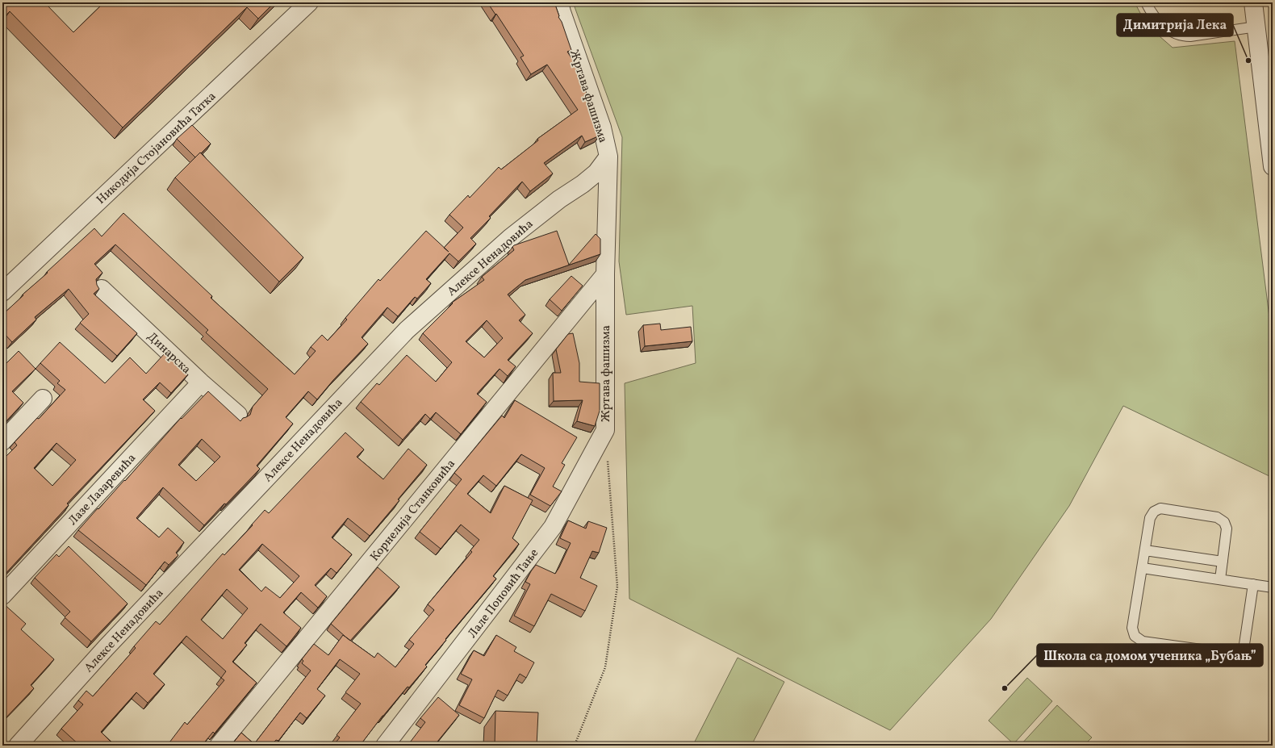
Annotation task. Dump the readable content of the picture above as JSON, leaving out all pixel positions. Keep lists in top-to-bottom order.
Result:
{
  "streets": {
    "street": [
      "Жртава фашизма",
      "Никодија Стојановића Татка",
      "Алексе Ненадовића",
      "Динарска",
      "Лазе Лазаревића",
      "Корнелија Станковића",
      "Лале Поповић Тање"
    ]
  },
  "crossings": [
    ["Жртава фашизма", "Алексе Ненадовића"],
    ["Жртава фашизма", "Корнелија Станковића"],
    ["Жртава фашизма", "Лале Поповић Тање"],
    ["Динарска", "Лазе Лазаревића"]
  ],
  "places": ["Димитрија Лека", "Школа са домом ученика „Бубањ”"]
}
